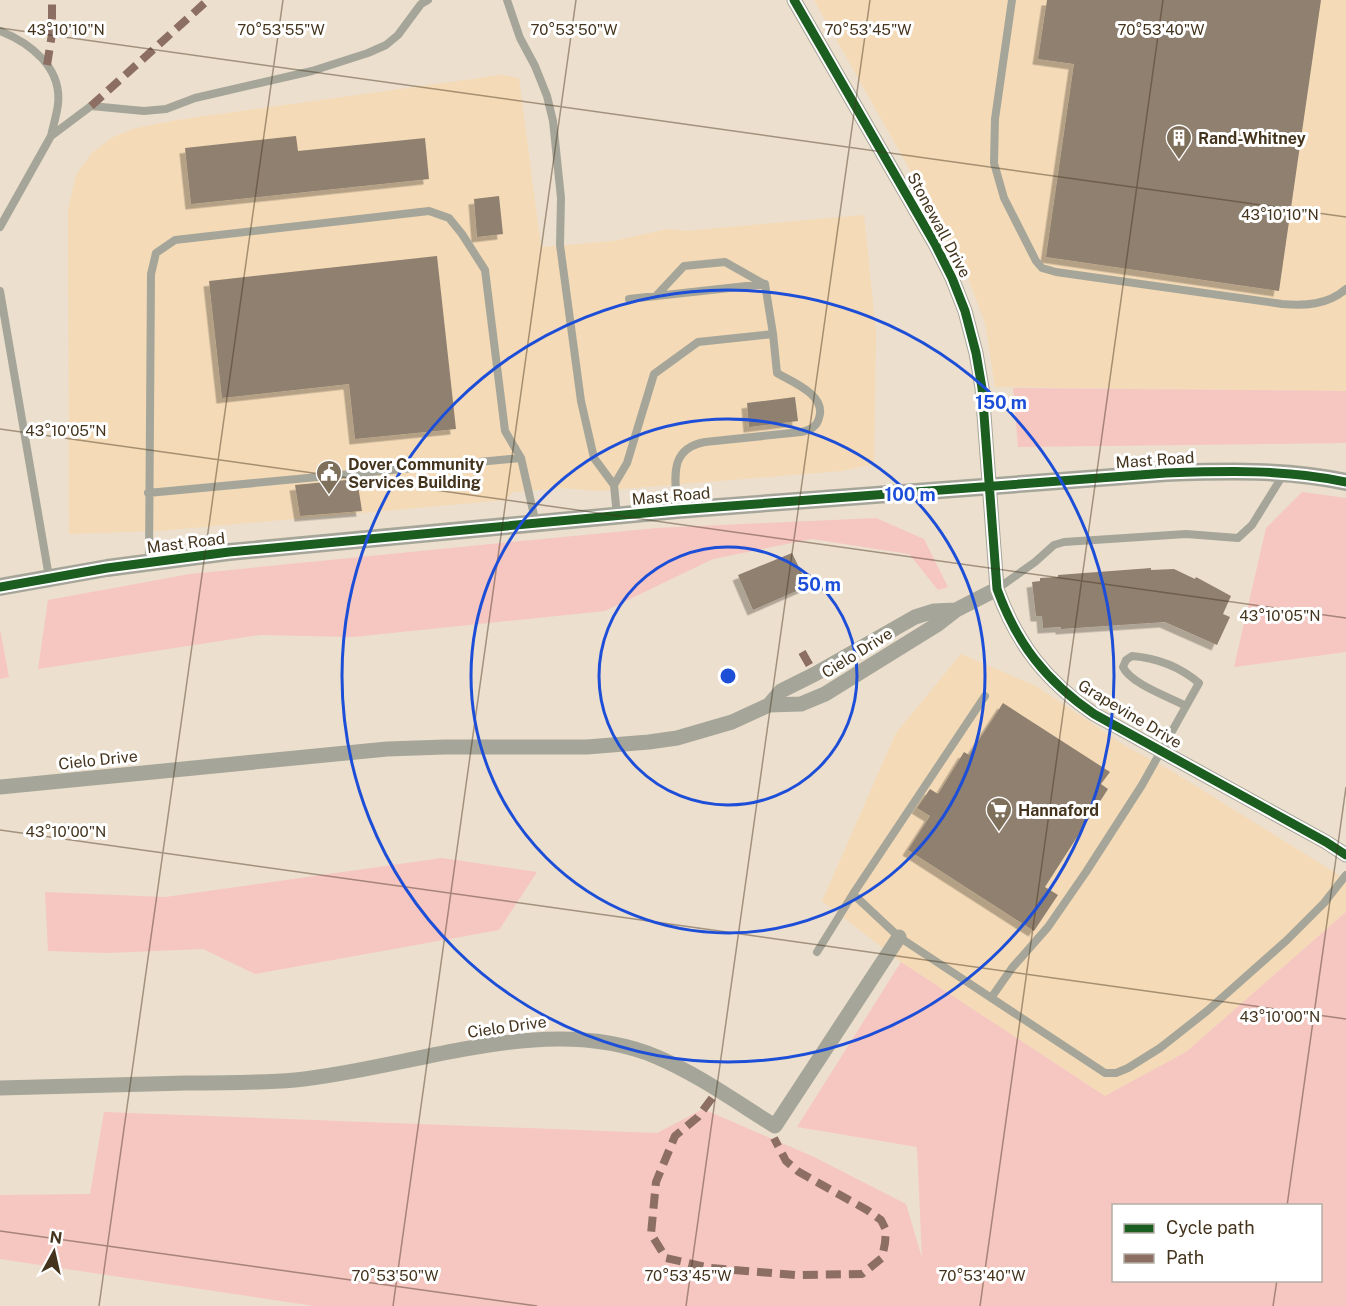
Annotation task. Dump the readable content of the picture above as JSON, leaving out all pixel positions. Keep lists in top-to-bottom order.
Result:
{
  "streets": {
    "street": [
      "Stonewall Drive",
      "Mast Road",
      "Cielo Drive",
      "Grapevine Drive"
    ]
  },
  "crossings": [
    ["Stonewall Drive", "Mast Road"],
    ["Stonewall Drive", "Grapevine Drive"],
    ["Mast Road", "Grapevine Drive"],
    ["Cielo Drive", "Grapevine Drive"]
  ],
  "places": {
    "building": ["Rand-Whitney"],
    "public building": ["Dover Community Services Building"],
    "supermarket": ["Hannaford"]
  },
  "legend": ["Cycle path", "Path"],
  "north": "top",
  "coordinates": [
    "43°10'10\"N",
    "70°53'55\"W",
    "70°53'50\"W",
    "70°53'45\"W",
    "70°53'40\"W",
    "43°10'05\"N",
    "43°10'00\"N"
  ],
  "rings": ["150 m", "100 m", "50 m"]
}
